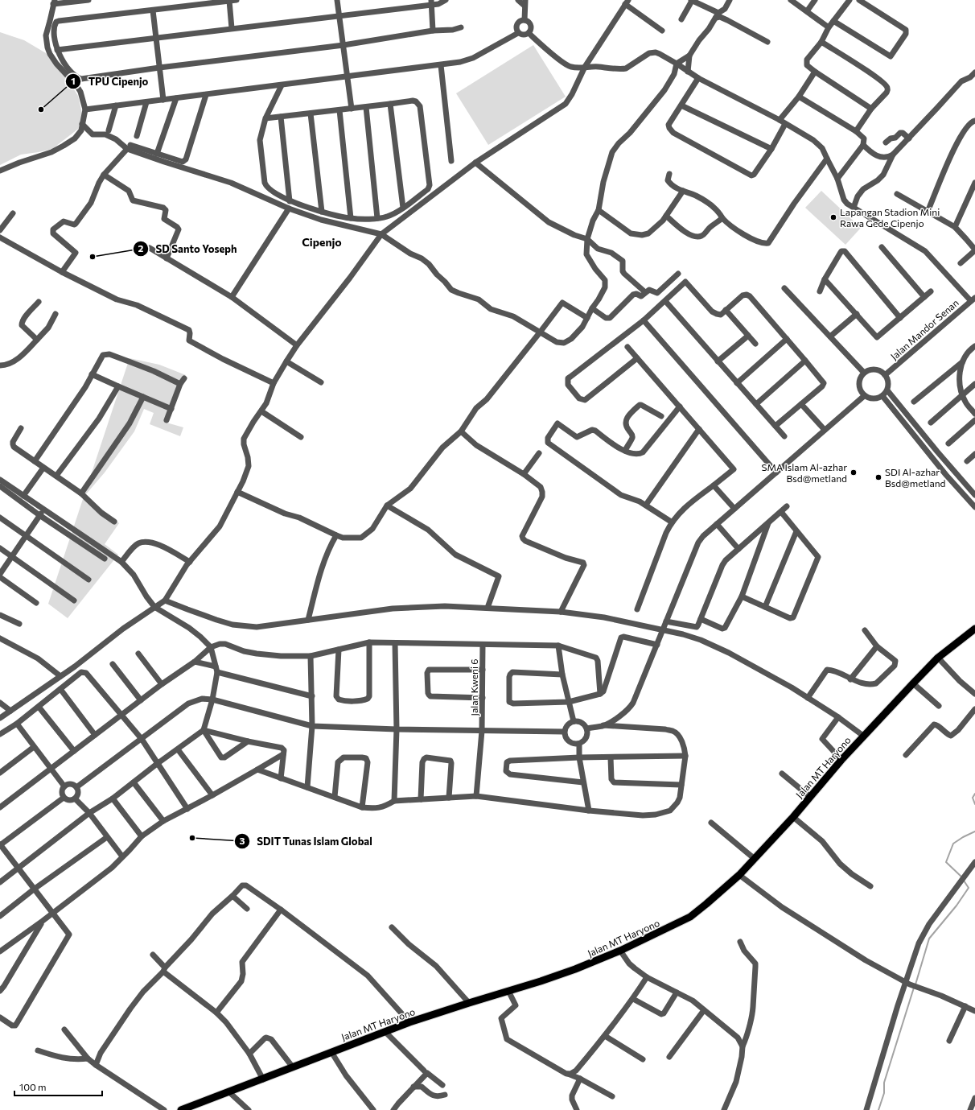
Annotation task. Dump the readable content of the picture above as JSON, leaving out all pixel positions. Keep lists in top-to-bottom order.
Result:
{
  "streets": {
    "main road": ["Jalan MT Haryono"],
    "street": ["Jalan Mandor Senan", "Jalan Kweni 6"]
  },
  "districts": ["Cipenjo"],
  "places": [
    "TPU Cipenjo",
    "Lapangan Stadion Mini Rawa Gede Cipenjo",
    "SD Santo Yoseph",
    "SMA Islam Al-azhar Bsd@metland",
    "SDI Al-azhar Bsd@metland",
    "SDIT Tunas Islam Global"
  ],
  "scale_bar": "100 m"
}
